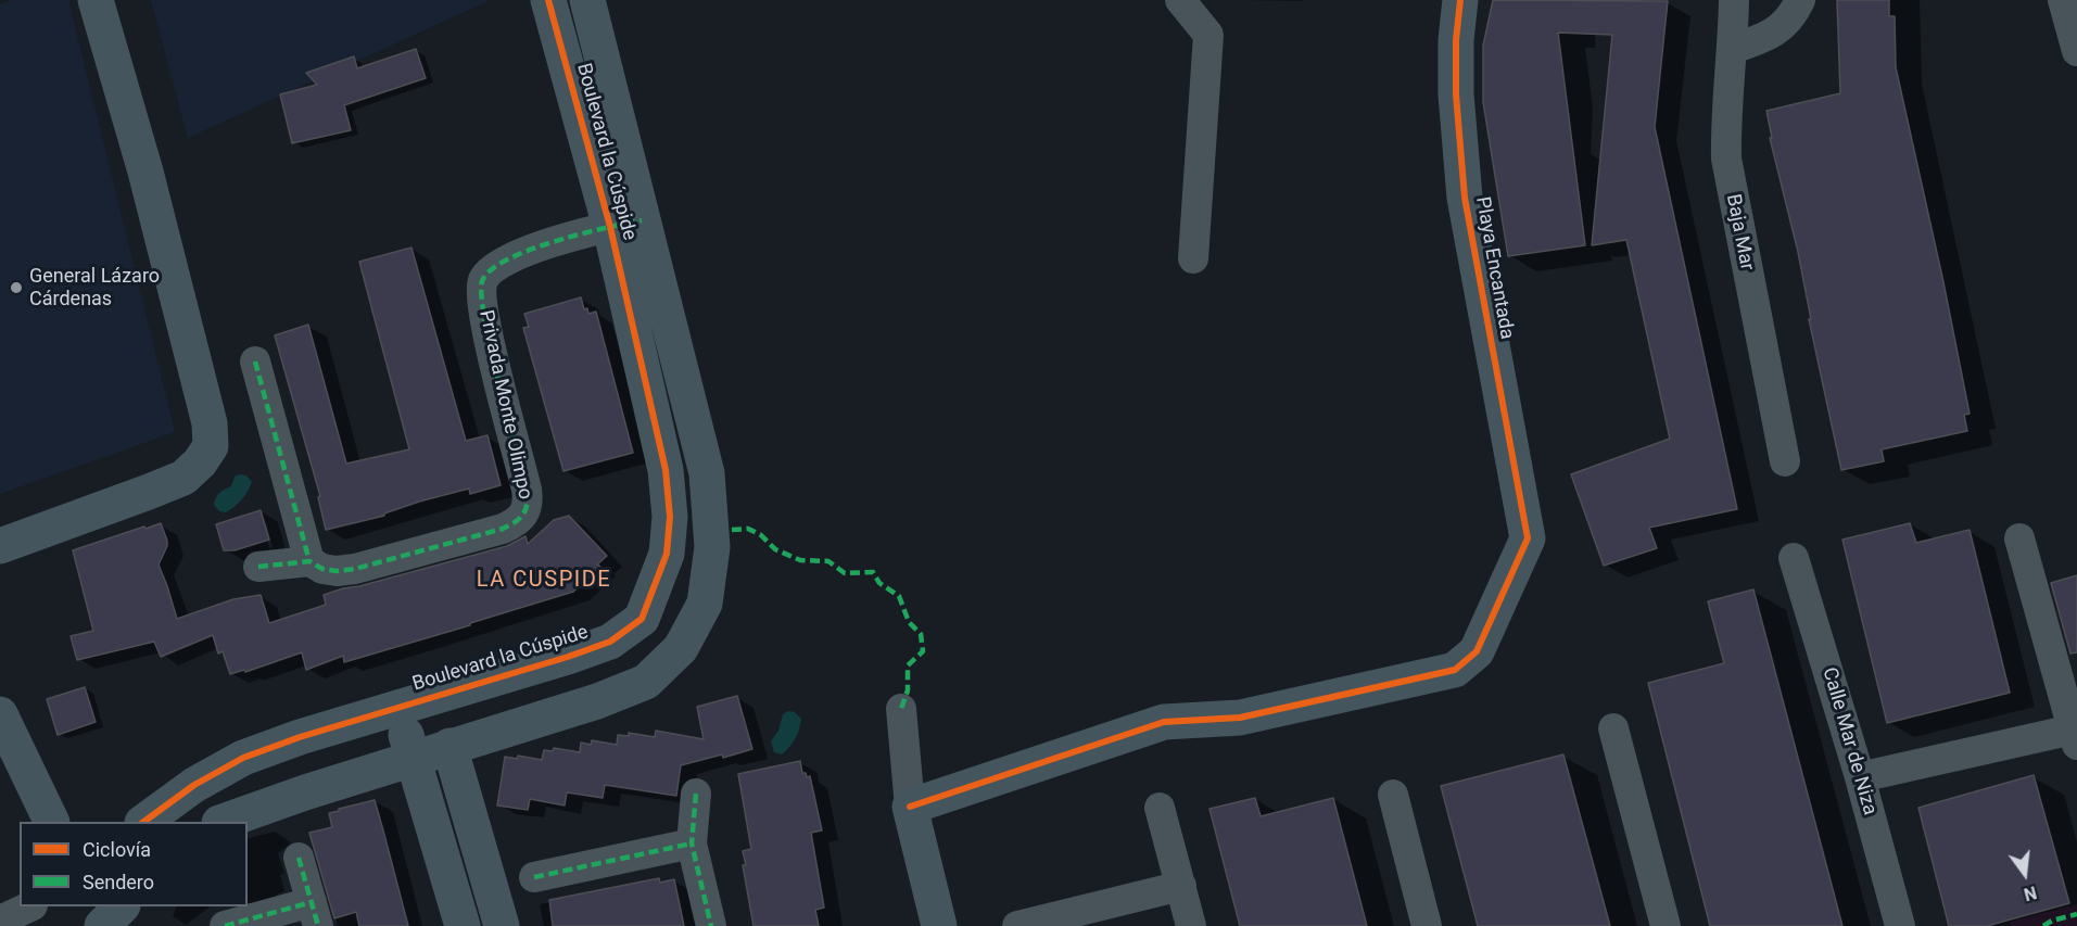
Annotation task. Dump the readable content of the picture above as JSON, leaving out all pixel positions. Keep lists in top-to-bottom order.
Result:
{
  "streets": {
    "street": [
      "Boulevard la Cúspide",
      "Baja Mar",
      "Playa Encantada",
      "Privada Monte Olimpo",
      "Calle Mar de Niza"
    ]
  },
  "crossings": [
    ["Boulevard la Cúspide", "Privada Monte Olimpo"]
  ],
  "districts": ["LA CUSPIDE"],
  "places": ["General Lázaro Cárdenas"],
  "legend": ["Ciclovía", "Sendero"],
  "north": "bottom"
}
